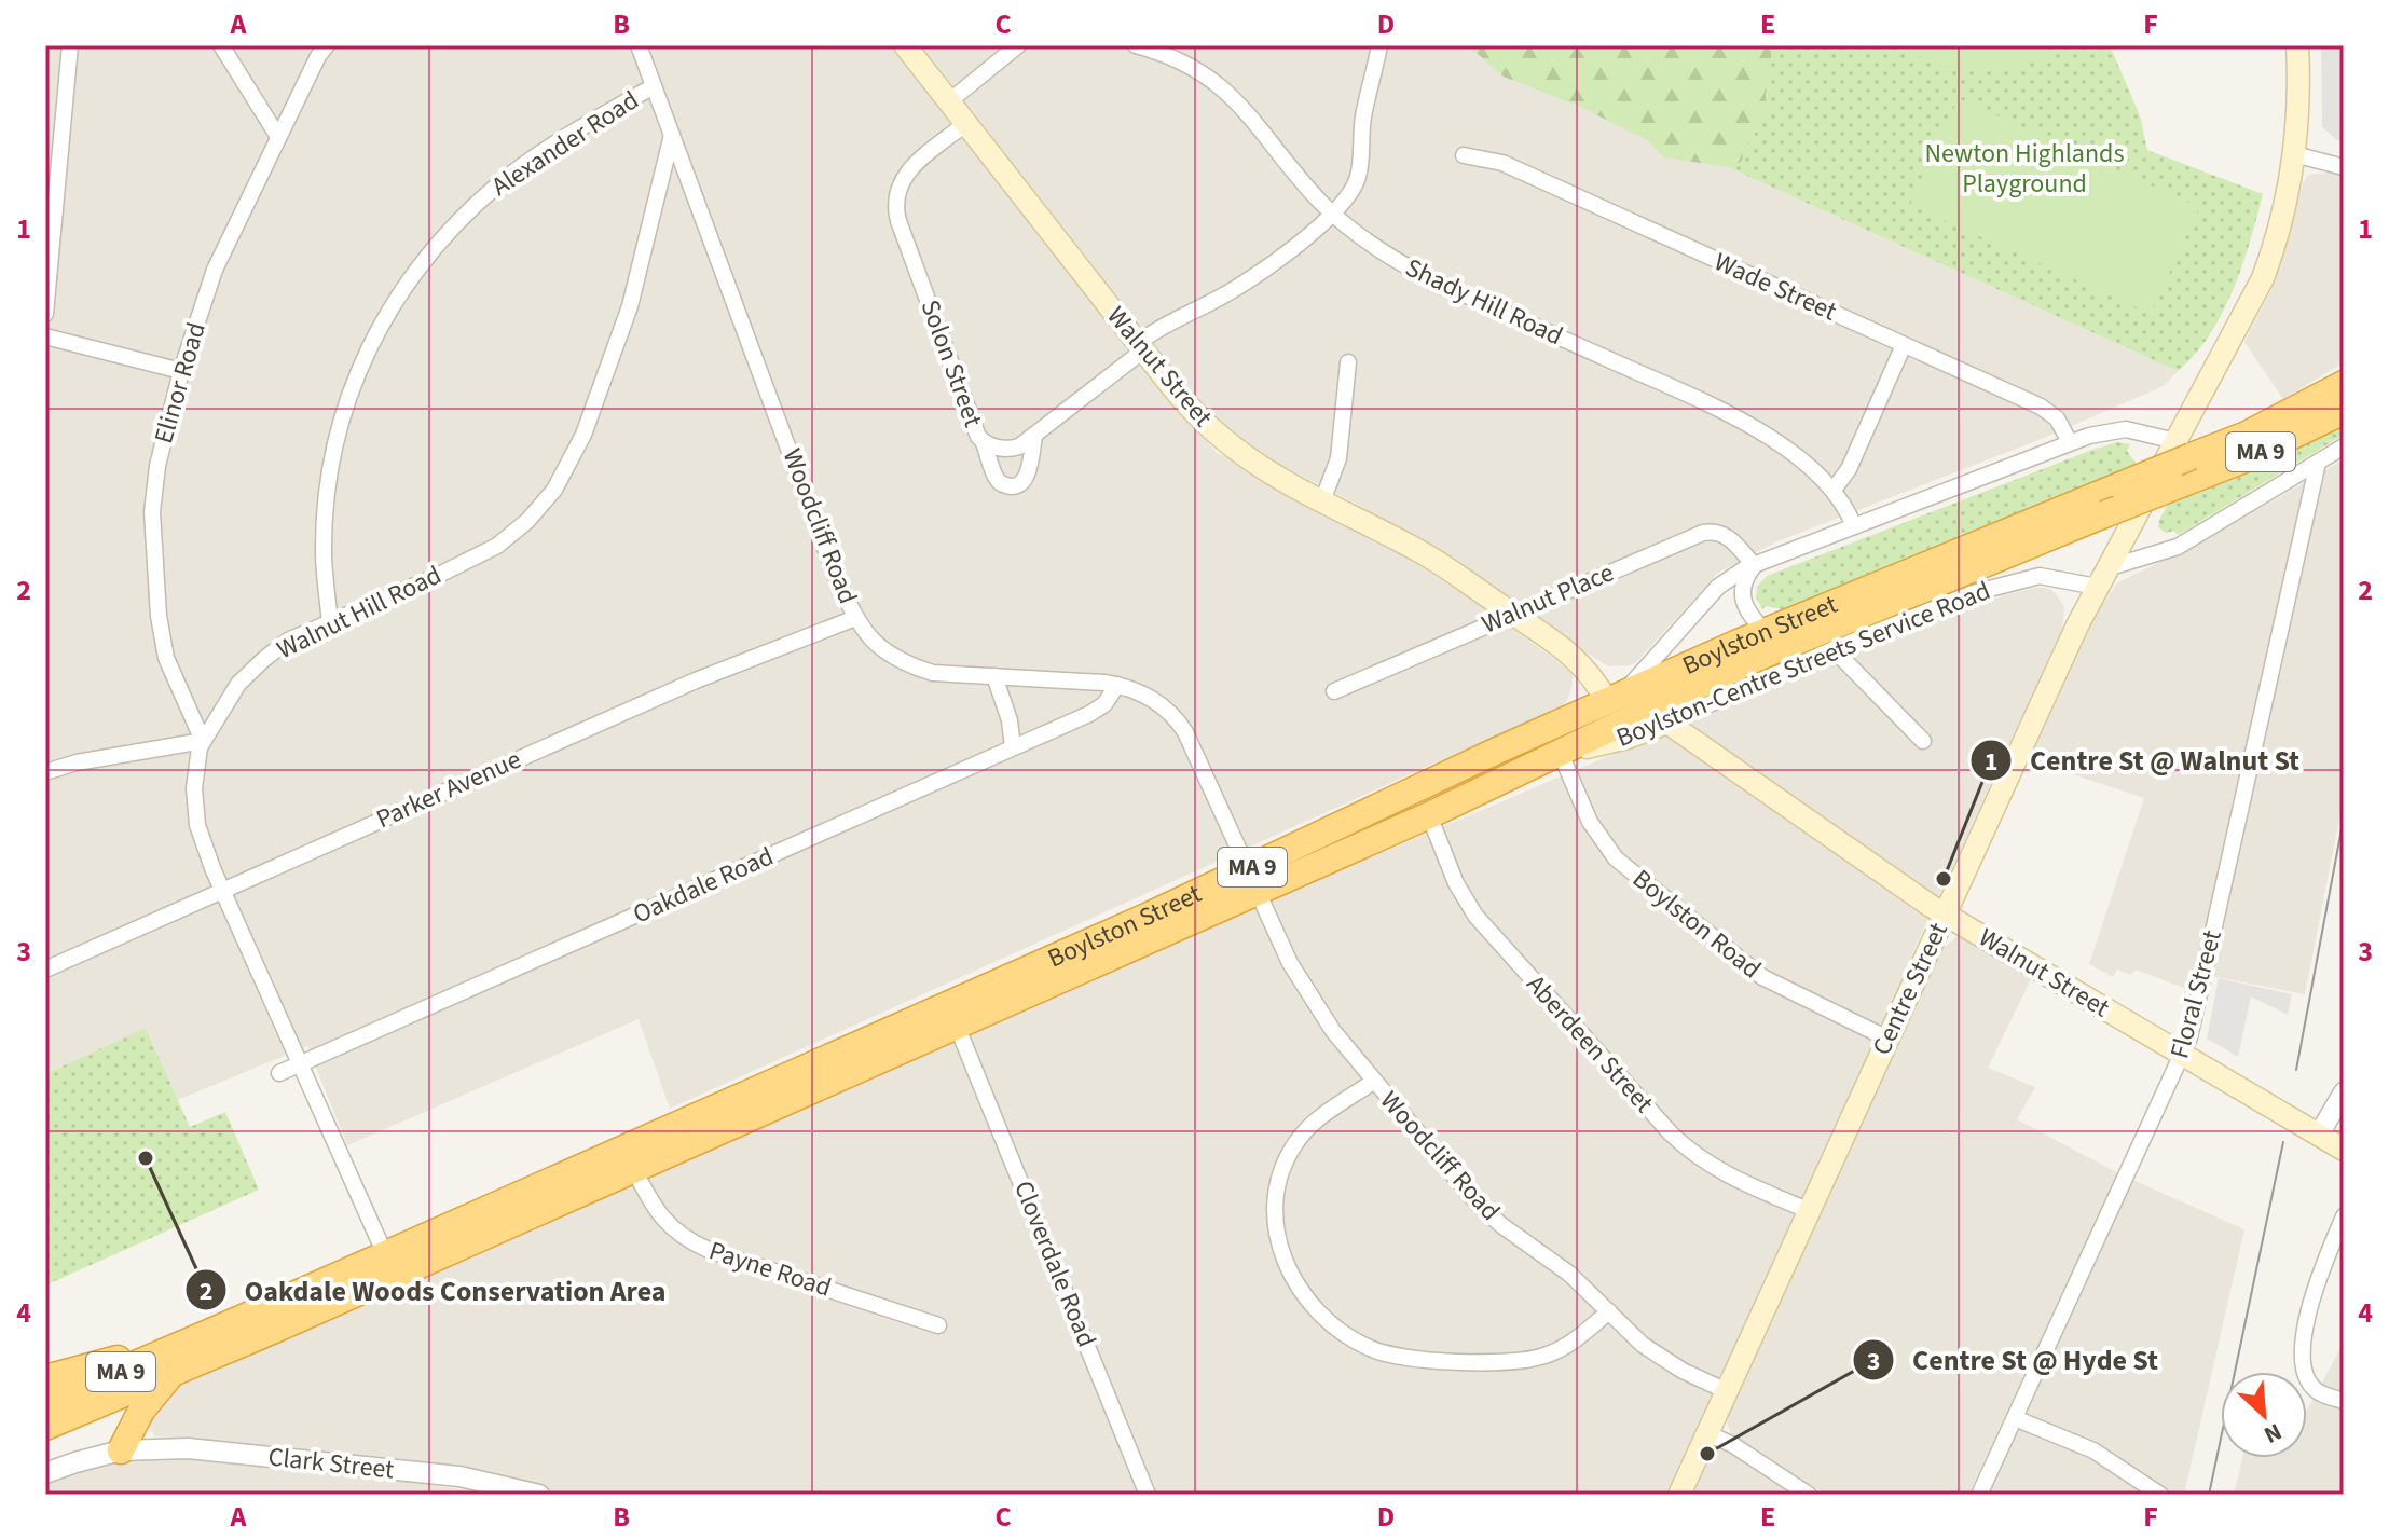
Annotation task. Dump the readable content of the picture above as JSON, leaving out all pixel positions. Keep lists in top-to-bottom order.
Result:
{
  "streets": {
    "highway": ["MA 9", "Boylston Street"],
    "main road": ["Walnut Street", "Boylston-Centre Streets Service Road", "Centre Street"],
    "street": [
      "Alexander Road",
      "Wade Street",
      "Shady Hill Road",
      "Solon Street",
      "Elinor Road",
      "Woodcliff Road",
      "Walnut Place",
      "Walnut Hill Road",
      "Parker Avenue",
      "Oakdale Road",
      "Boylston Road",
      "Floral Street",
      "Aberdeen Street",
      "Cloverdale Road",
      "Payne Road",
      "Clark Street"
    ]
  },
  "crossings": [
    ["Alexander Road", "Woodcliff Road"],
    ["Alexander Road", "Walnut Hill Road"],
    ["Shady Hill Road", "Solon Street"],
    ["Solon Street", "Walnut Street"],
    ["Walnut Street", "Walnut Place"],
    ["Walnut Street", "Boylston Street"],
    ["Walnut Street", "Boylston-Centre Streets Service Road"],
    ["Walnut Street", "Centre Street"],
    ["Walnut Street", "Floral Street"],
    ["Elinor Road", "Walnut Hill Road"],
    ["Woodcliff Road", "Walnut Hill Road"],
    ["Woodcliff Road", "Boylston Street"],
    ["Woodcliff Road", "Parker Avenue"],
    ["Woodcliff Road", "Oakdale Road"],
    ["Woodcliff Road", "Centre Street"],
    ["Walnut Hill Road", "Boylston Street"],
    ["Walnut Hill Road", "Parker Avenue"],
    ["Walnut Hill Road", "Oakdale Road"],
    ["Boylston Street", "Boylston-Centre Streets Service Road"],
    ["Boylston Street", "Boylston Road"],
    ["Boylston Street", "Centre Street"],
    ["Boylston Street", "Aberdeen Street"],
    ["Boylston Street", "Cloverdale Road"],
    ["Boylston Street", "Payne Road"],
    ["Boylston-Centre Streets Service Road", "Boylston Road"],
    ["Boylston-Centre Streets Service Road", "Centre Street"],
    ["Boylston-Centre Streets Service Road", "Floral Street"],
    ["Boylston Road", "Centre Street"],
    ["Centre Street", "Aberdeen Street"]
  ],
  "parks": ["Newton Highlands Playground"],
  "places": ["Centre St @ Walnut St", "Oakdale Woods Conservation Area", "Centre St @ Hyde St"],
  "north": "bottom right",
  "grid": {
    "columns": [
      "A",
      "B",
      "C",
      "D",
      "E",
      "F"
    ],
    "rows": [
      "1",
      "2",
      "3",
      "4"
    ]
  }
}
